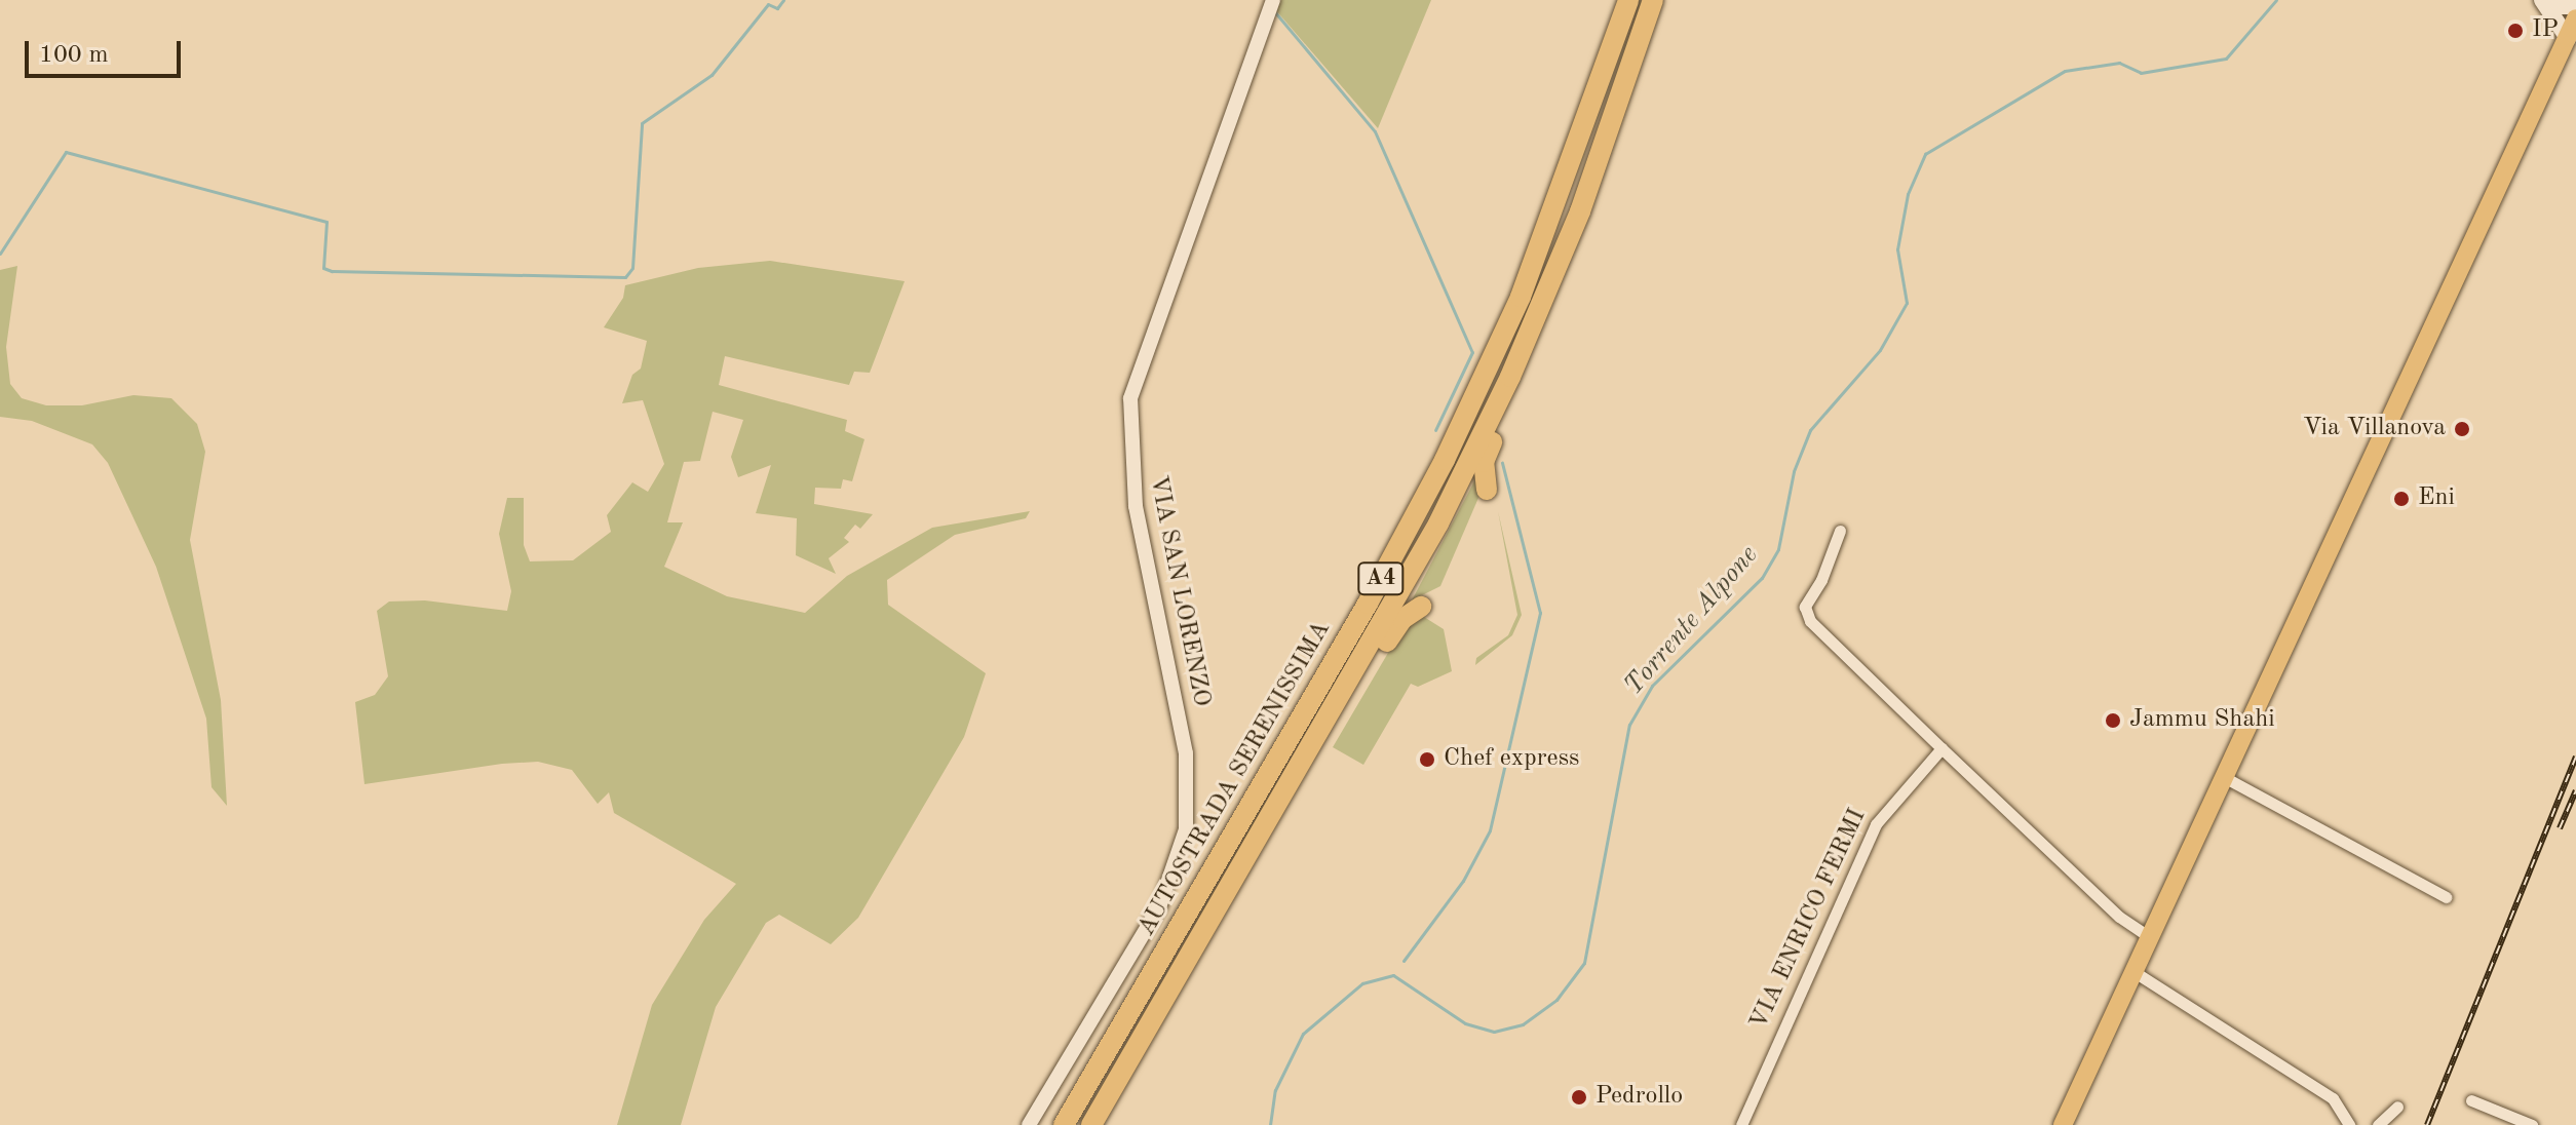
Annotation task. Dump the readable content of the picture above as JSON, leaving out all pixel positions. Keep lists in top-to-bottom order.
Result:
{
  "streets": {
    "highway": ["A4", "AUTOSTRADA SERENISSIMA"],
    "street": ["VIA SAN LORENZO", "VIA ENRICO FERMI"]
  },
  "water": ["Torrente Alpone"],
  "places": [
    "IP",
    "Via Villanova",
    "Eni",
    "Jammu Shahi",
    "Chef express",
    "Pedrollo"
  ],
  "scale_bar": "100 m"
}
